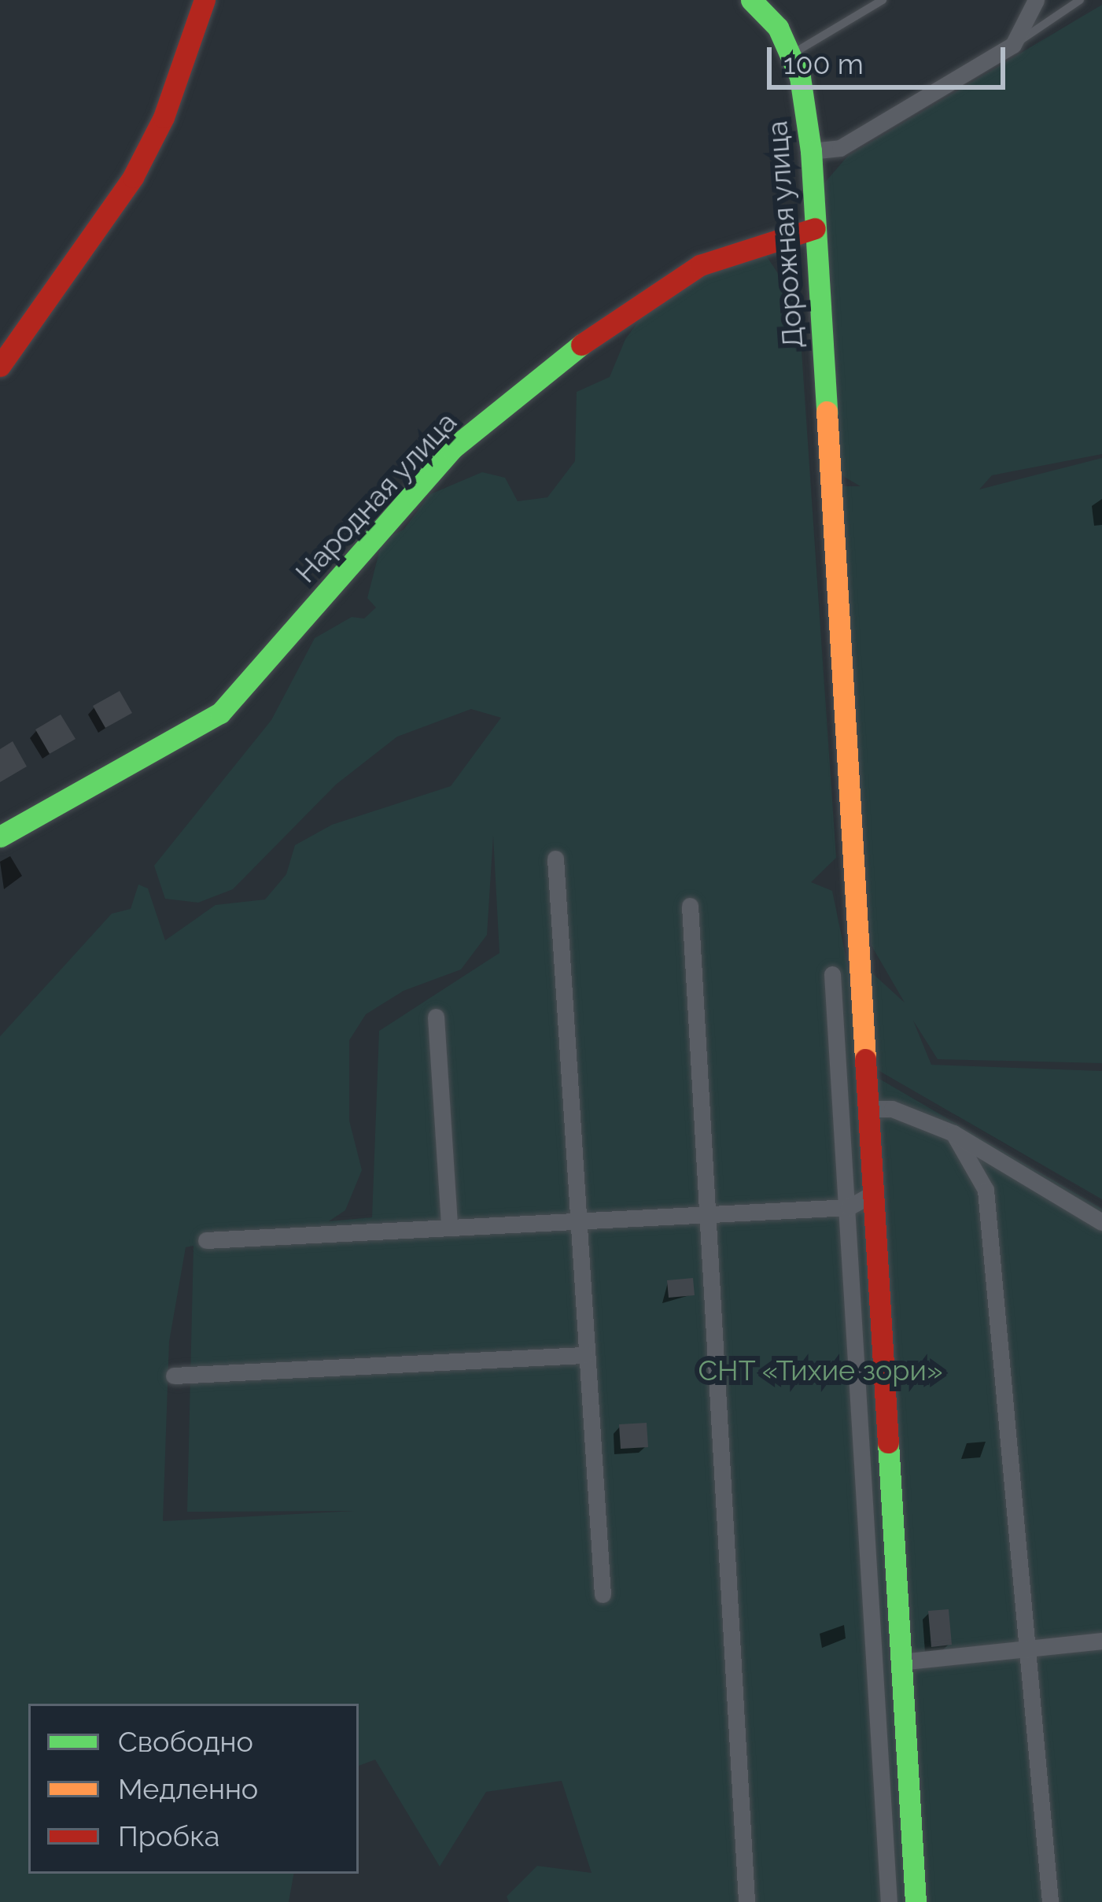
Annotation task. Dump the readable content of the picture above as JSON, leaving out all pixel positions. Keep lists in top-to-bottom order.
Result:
{
  "streets": {
    "street": ["Дорожная улица", "Народная улица"]
  },
  "crossings": [
    ["Дорожная улица", "Народная улица"]
  ],
  "parks": ["СНТ «Тихие зори»"],
  "legend": ["Свободно", "Медленно", "Пробка"],
  "scale_bar": "100 m"
}
